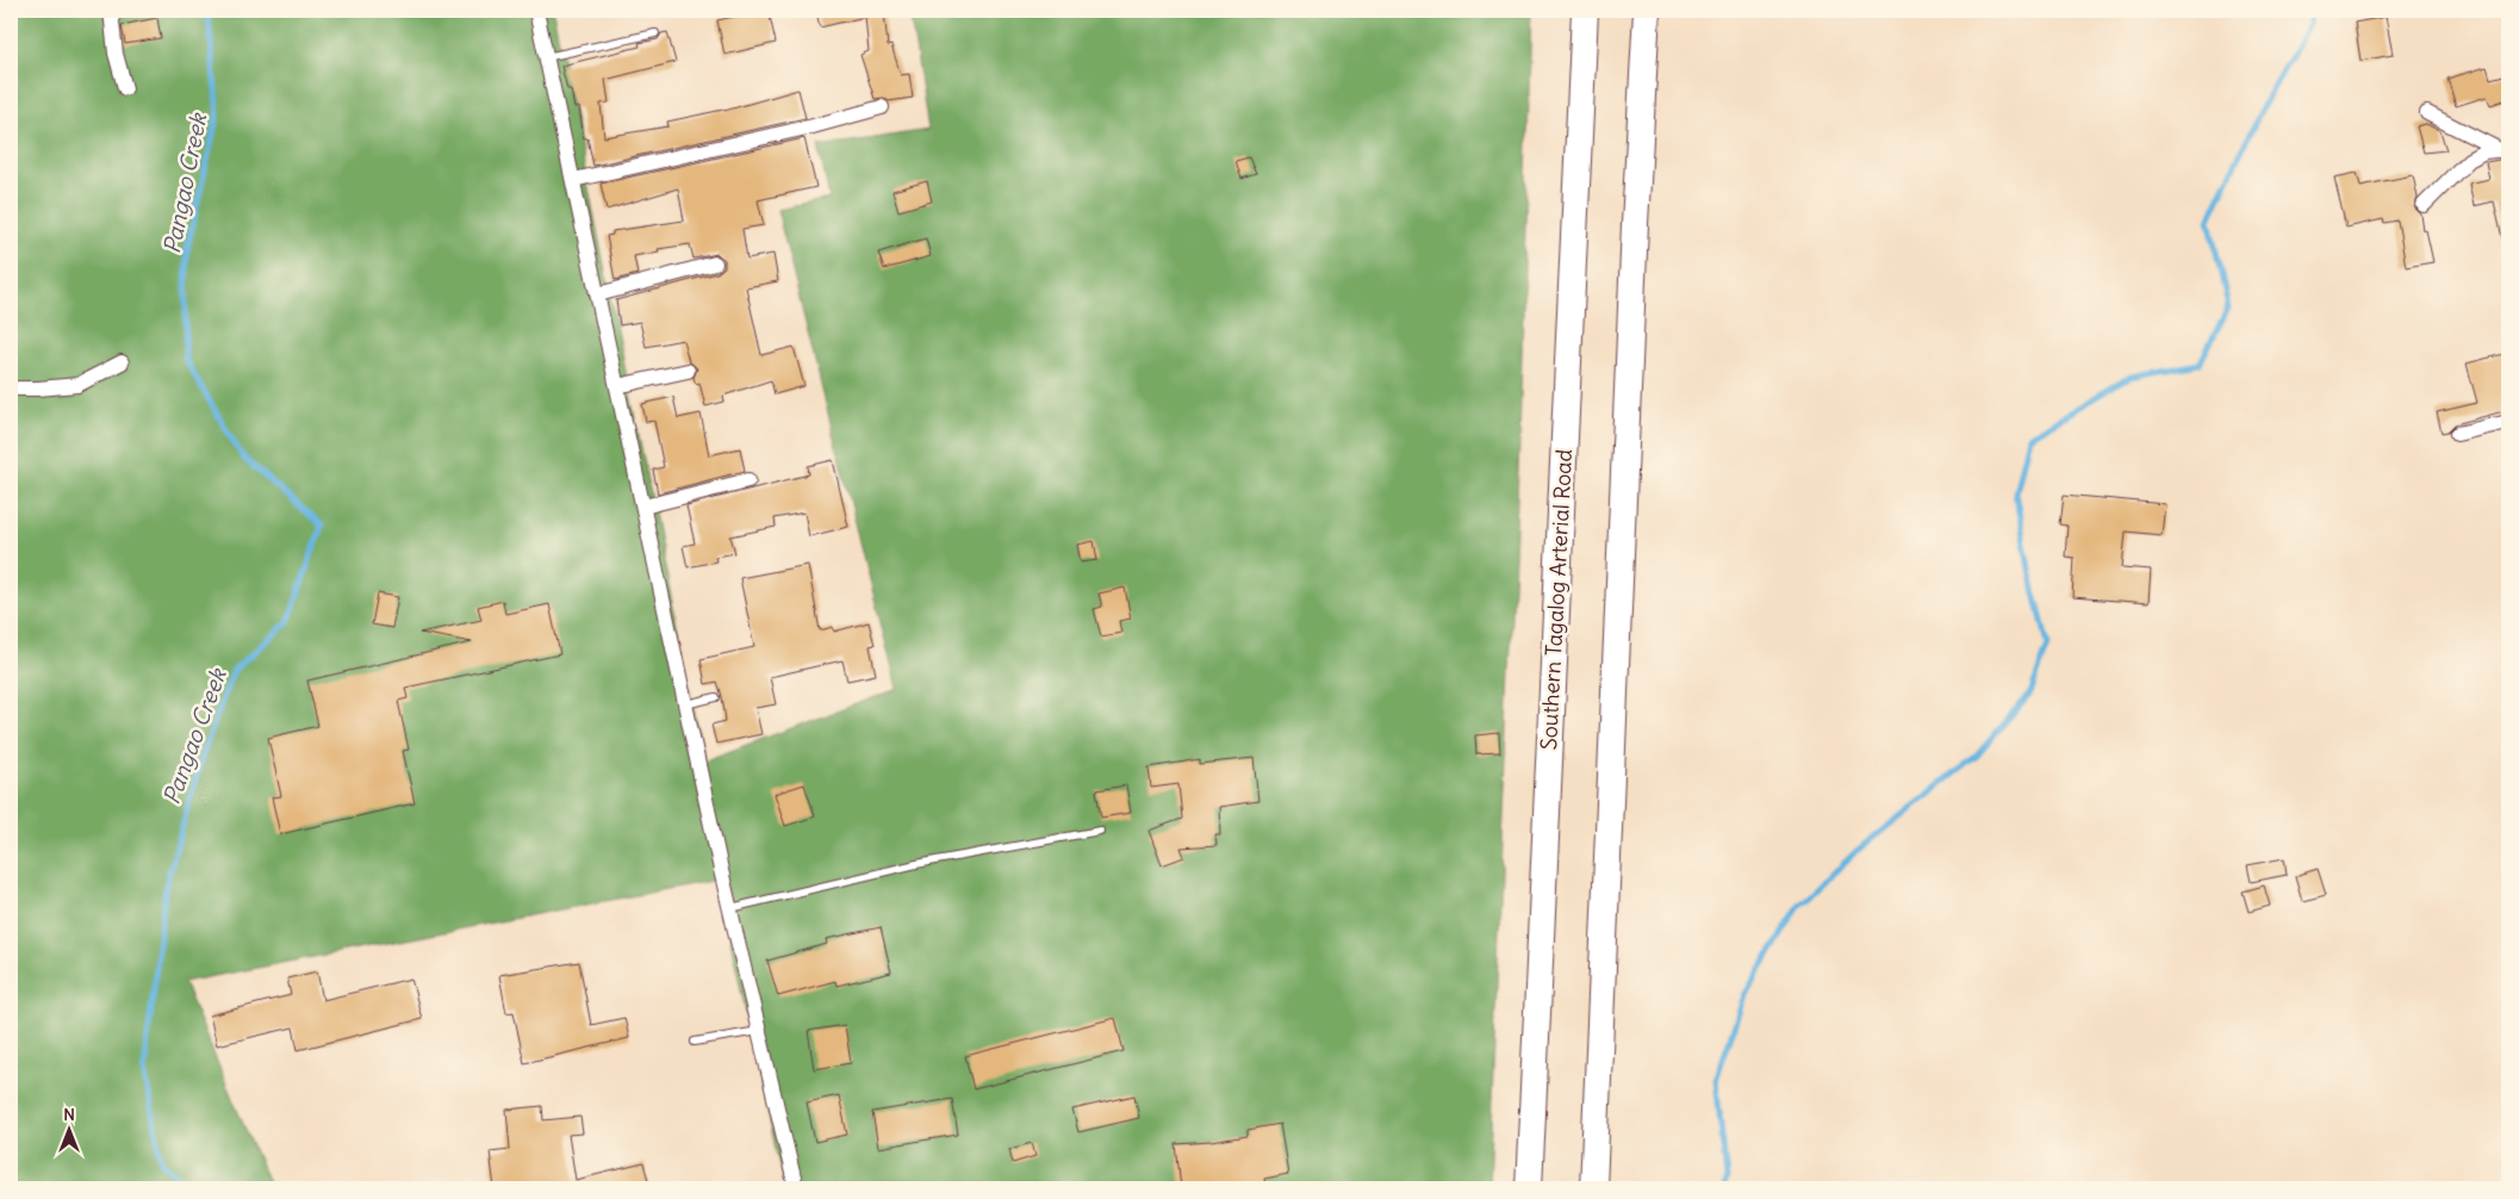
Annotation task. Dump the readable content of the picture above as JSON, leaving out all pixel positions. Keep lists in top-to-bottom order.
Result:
{
  "streets": {
    "highway": ["Southern Tagalog Arterial Road"]
  },
  "water": ["Pangao Creek"],
  "north": "top"
}
